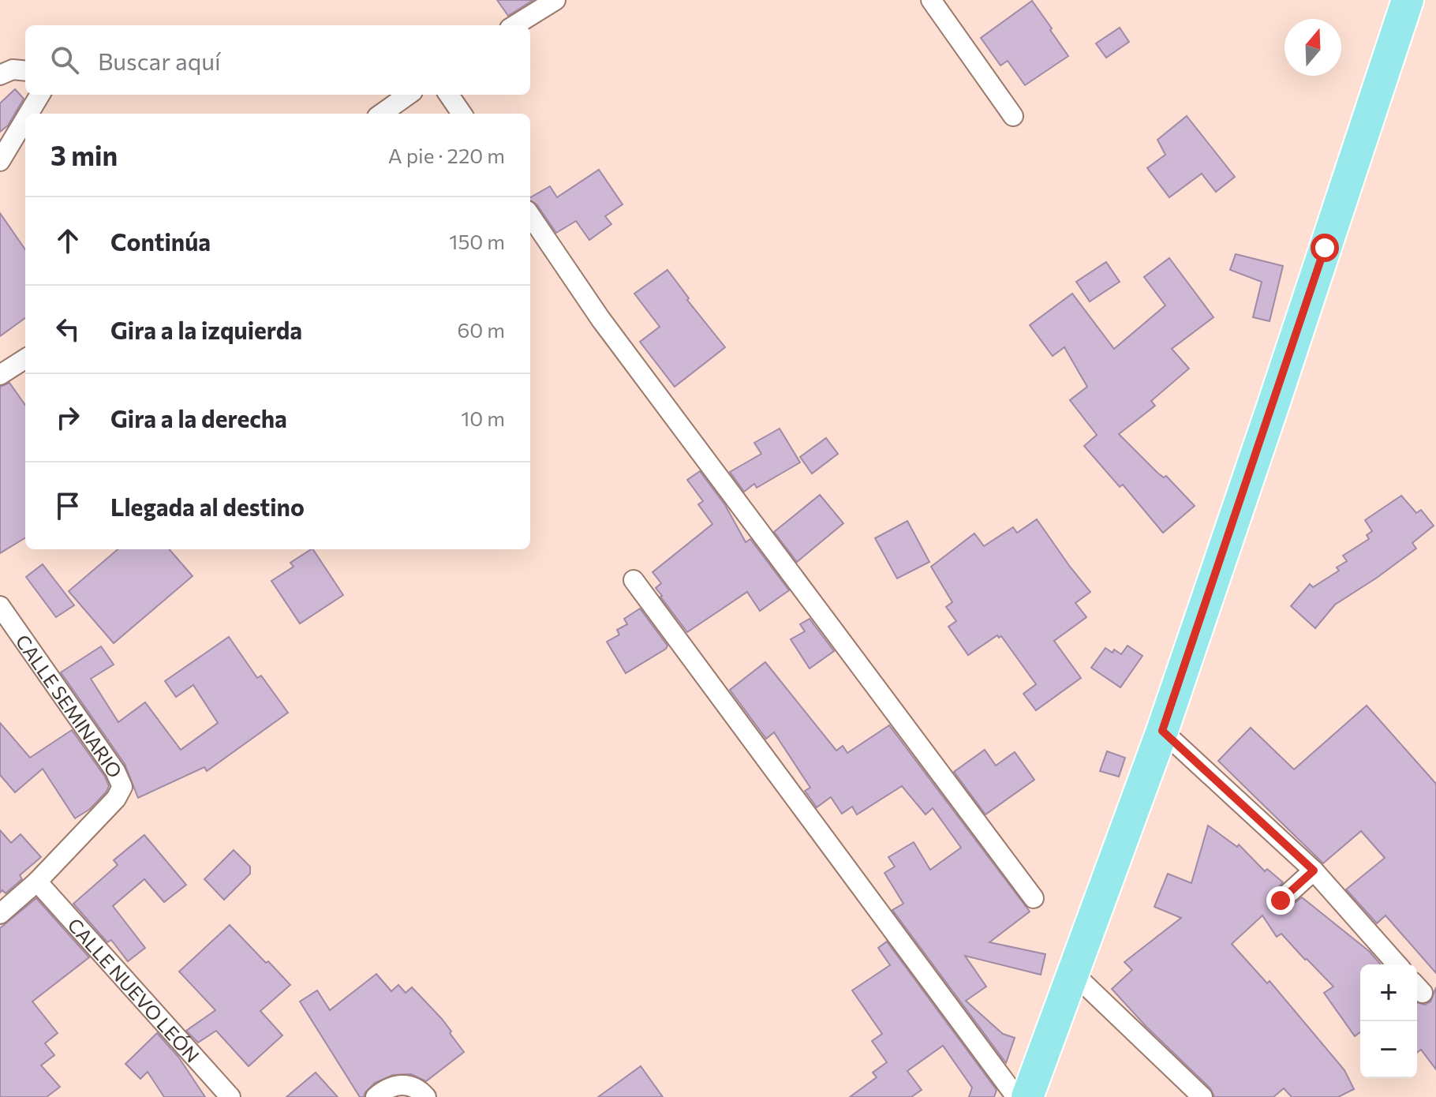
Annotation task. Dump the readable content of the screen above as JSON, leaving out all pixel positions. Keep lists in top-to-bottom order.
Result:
{
  "streets": {
    "street": ["CALLE SEMINARIO", "CALLE NUEVO LEÓN"]
  },
  "crossings": [
    ["CALLE SEMINARIO", "CALLE NUEVO LEÓN"]
  ],
  "north": "top",
  "page": {
    "search": "Buscar aquí",
    "heading": ["3 min", "A pie · 220 m"],
    "list": [
      ["Continúa", "150 m"],
      ["Gira a la izquierda", "60 m"],
      ["Gira a la derecha", "10 m"],
      "Llegada al destino"
    ],
    "map_buttons": ["+", "−"]
  }
}
